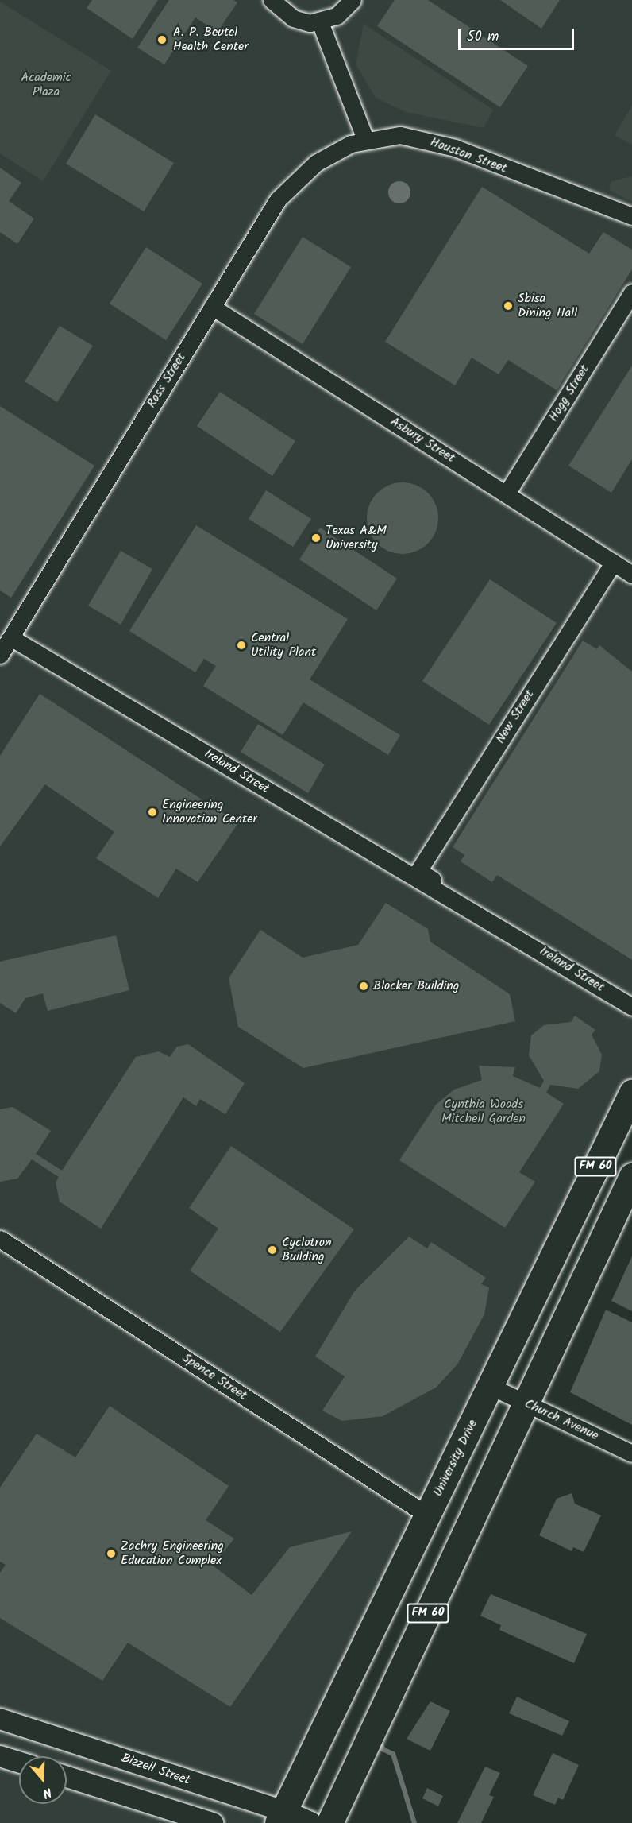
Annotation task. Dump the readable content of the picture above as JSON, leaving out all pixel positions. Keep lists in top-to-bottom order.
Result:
{
  "streets": {
    "main road": ["FM 60", "University Drive", "Bizzell Street"],
    "street": [
      "Houston Street",
      "Ross Street",
      "Hogg Street",
      "Asbury Street",
      "New Street",
      "Ireland Street",
      "Spence Street",
      "Church Avenue"
    ]
  },
  "crossings": [
    ["Houston Street", "Ross Street"],
    ["Ross Street", "Asbury Street"],
    ["Ross Street", "Ireland Street"],
    ["Hogg Street", "Asbury Street"],
    ["Asbury Street", "New Street"],
    ["New Street", "Ireland Street"],
    ["FM 60", "Church Avenue"],
    ["Spence Street", "University Drive"],
    ["Church Avenue", "University Drive"],
    ["University Drive", "Bizzell Street"]
  ],
  "parks": ["Academic Plaza", "Cynthia Woods Mitchell Garden"],
  "places": [
    "A. P. Beutel Health Center",
    "Sbisa Dining Hall",
    "Texas A&M University",
    "Central Utility Plant",
    "Engineering Innovation Center",
    "Blocker Building",
    "Cyclotron Building",
    "Zachry Engineering Education Complex"
  ],
  "scale_bar": "50 m",
  "north": "bottom"
}
